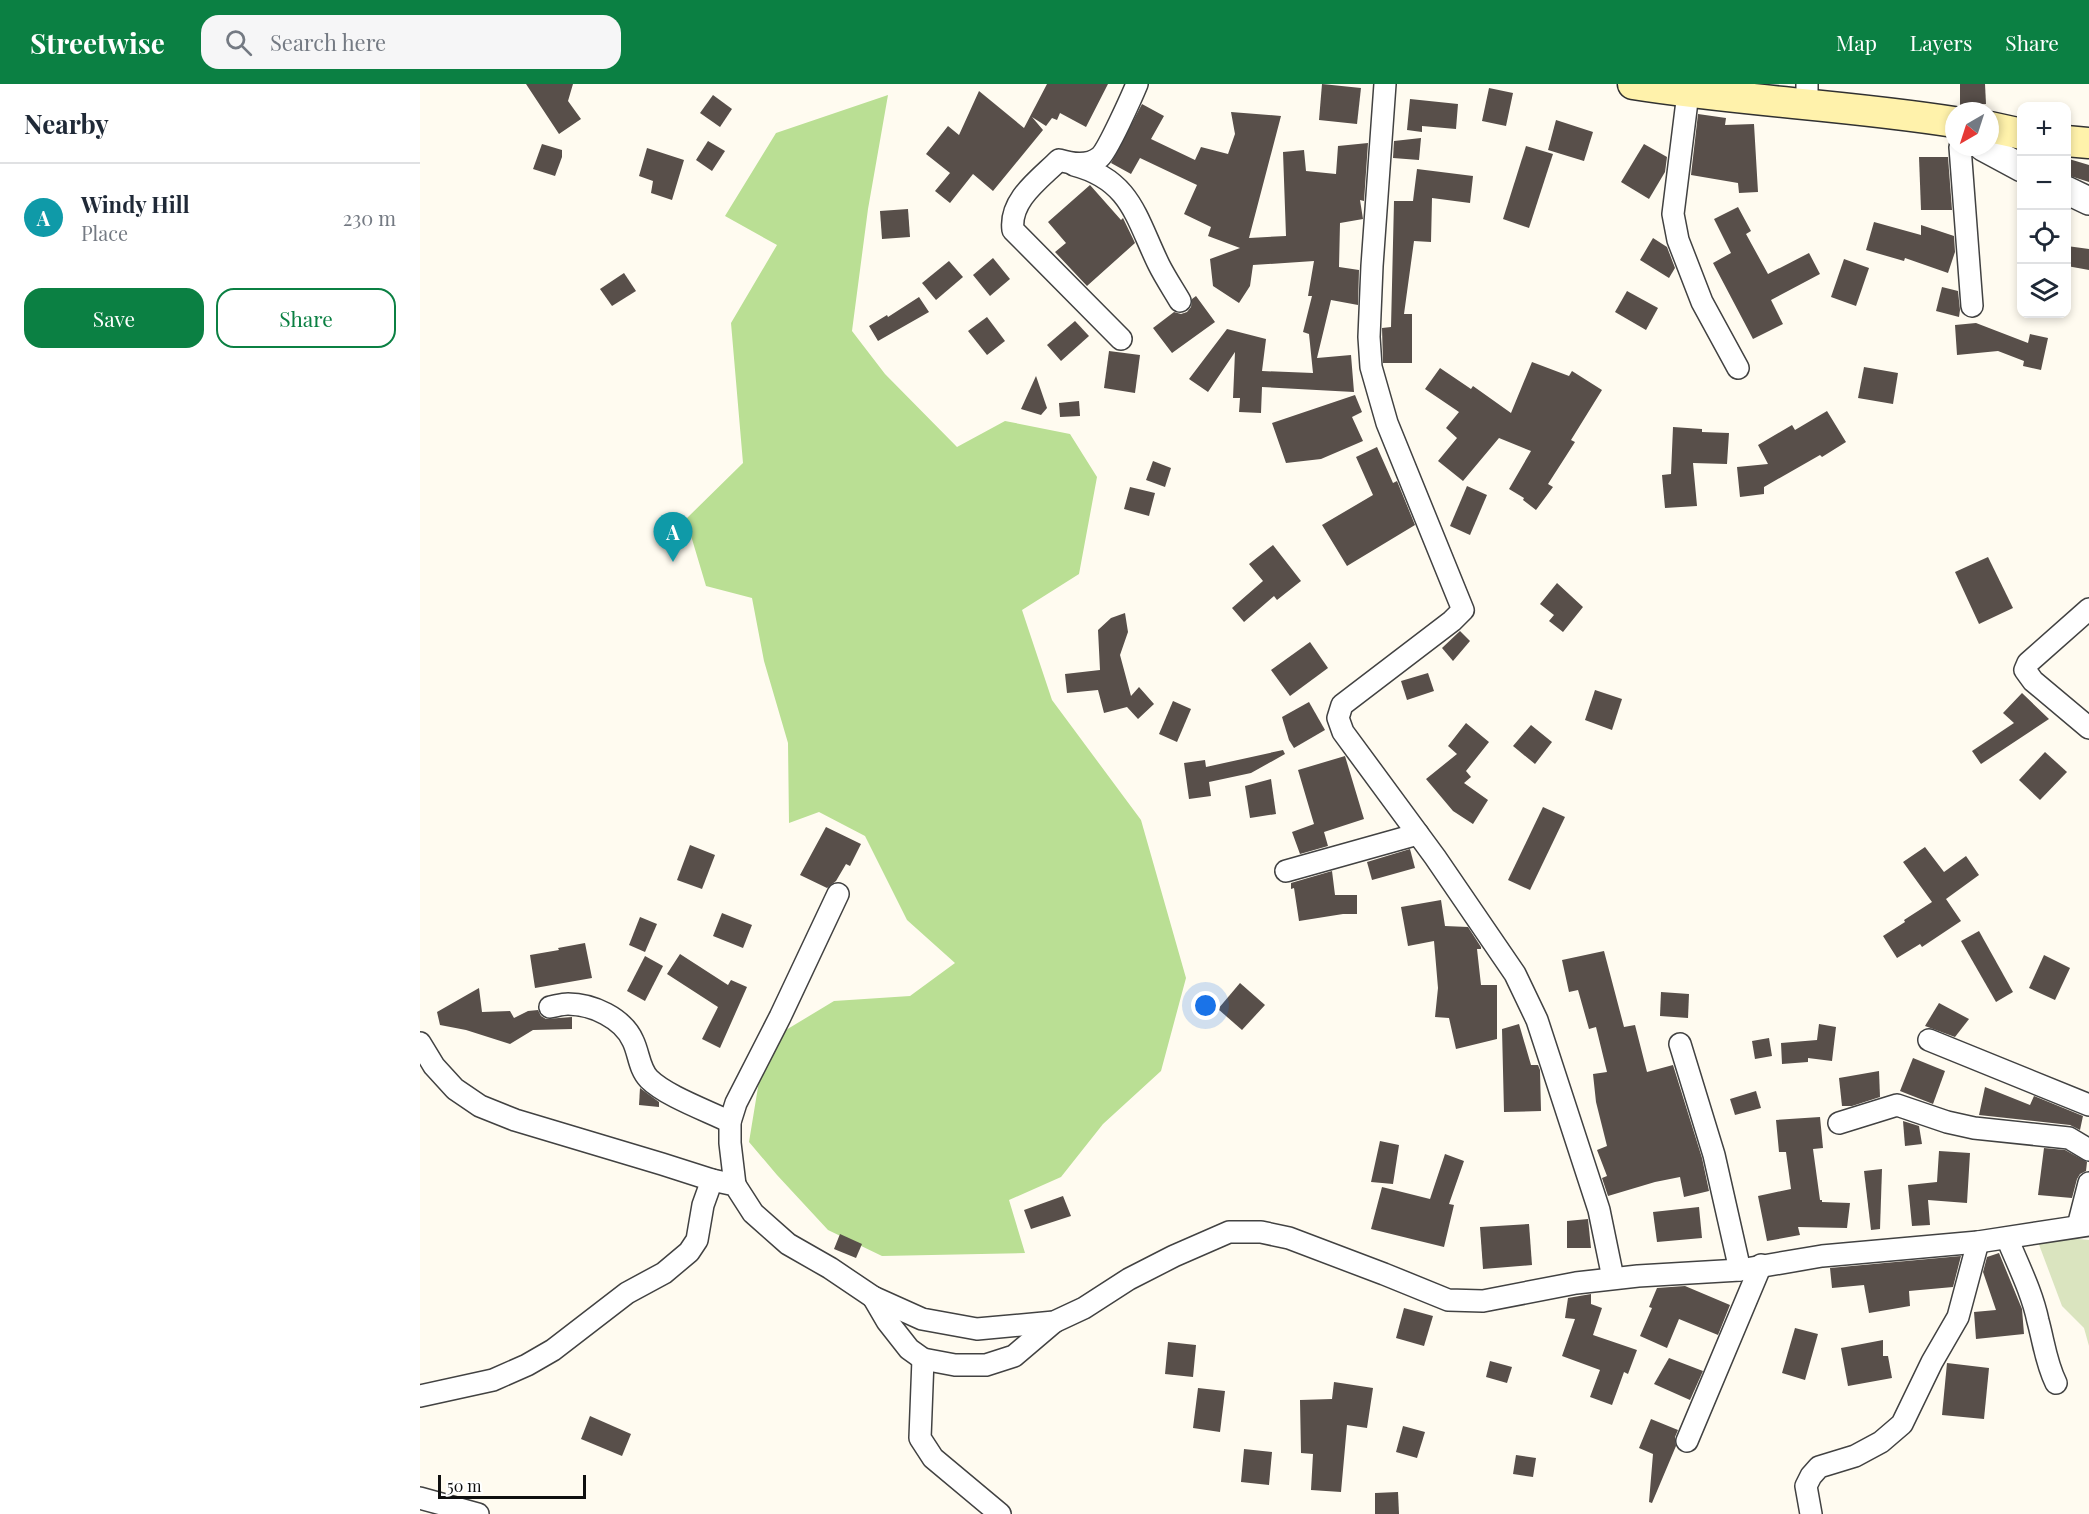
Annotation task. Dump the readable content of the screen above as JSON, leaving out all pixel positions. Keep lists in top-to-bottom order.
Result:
{
  "scale_bar": "50 m",
  "north": "bottom left",
  "page": {
    "header": "Streetwise",
    "search": "Search here",
    "nav": ["Map", "Layers", "Share"],
    "heading": "Nearby",
    "map_buttons": ["+", "−"],
    "list": [
      {
        "mark": "A",
        "name": "Windy Hill",
        "note": "Place",
        "value": "230 m"
      }
    ],
    "buttons": ["Save", "Share"],
    "pins": "A",
    "scale": "50 m"
  }
}
